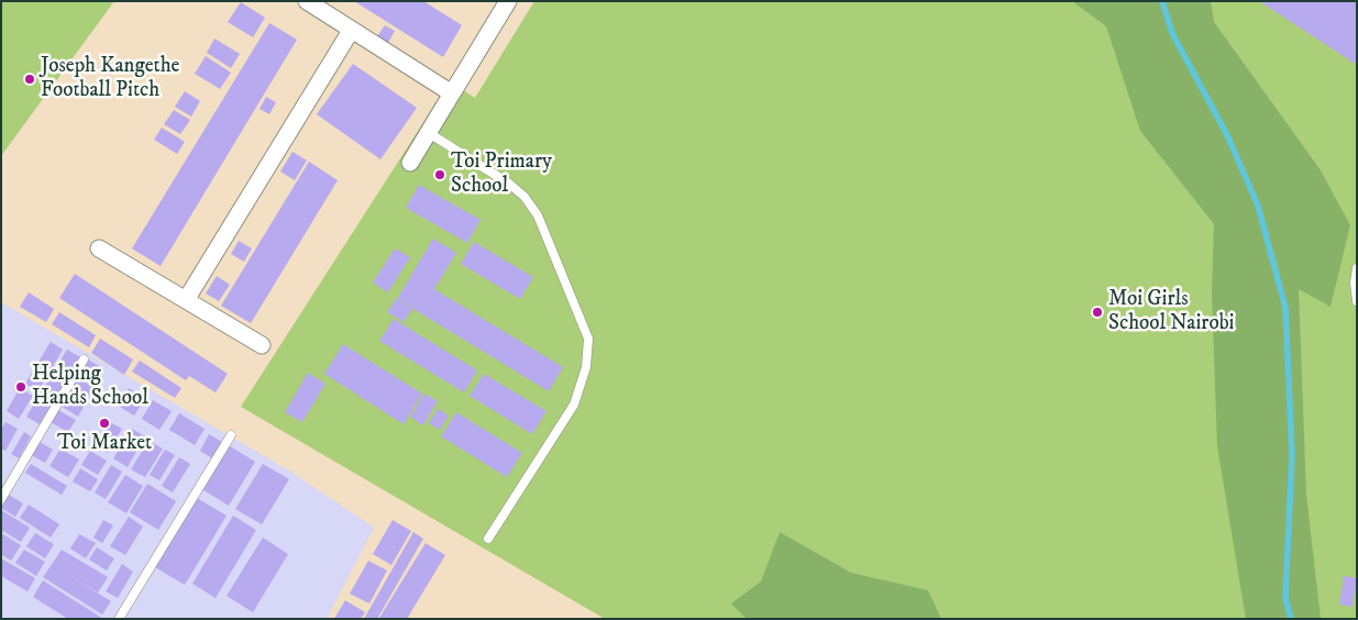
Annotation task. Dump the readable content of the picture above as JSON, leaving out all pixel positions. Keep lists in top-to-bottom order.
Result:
{
  "places": [
    "Joseph Kangethe Football Pitch",
    "Toi Primary School",
    "Moi Girls School Nairobi",
    "Helping Hands School",
    "Toi Market"
  ]
}
